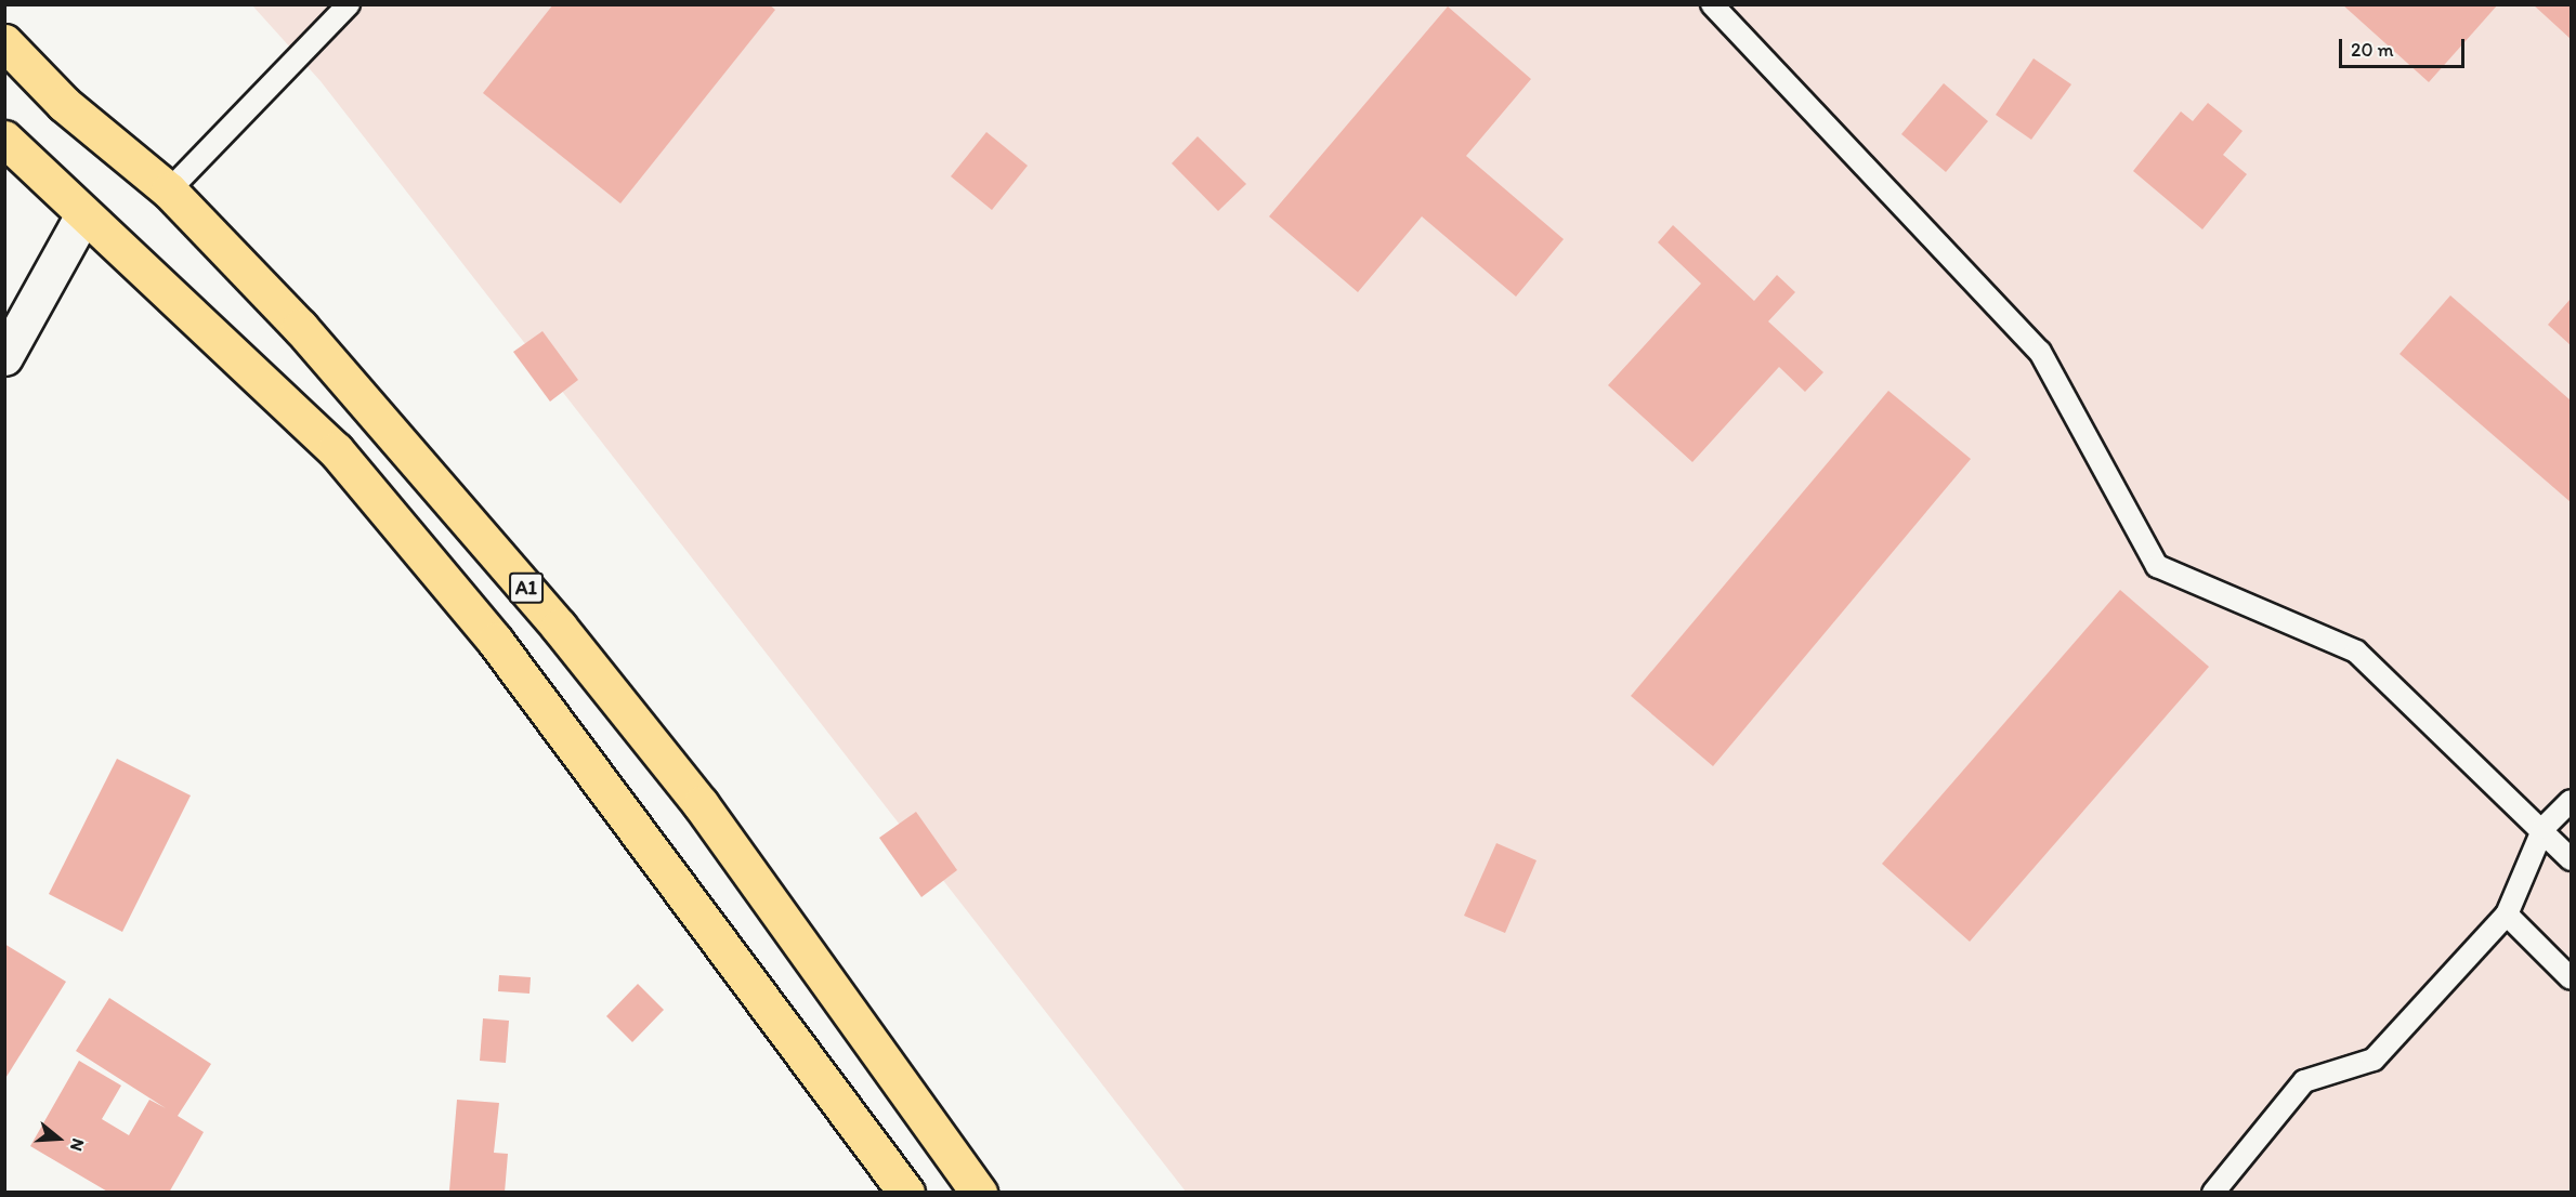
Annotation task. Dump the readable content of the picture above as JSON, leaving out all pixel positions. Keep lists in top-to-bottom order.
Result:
{
  "streets": {
    "highway": ["A1"]
  },
  "scale_bar": "20 m",
  "north": "right"
}
